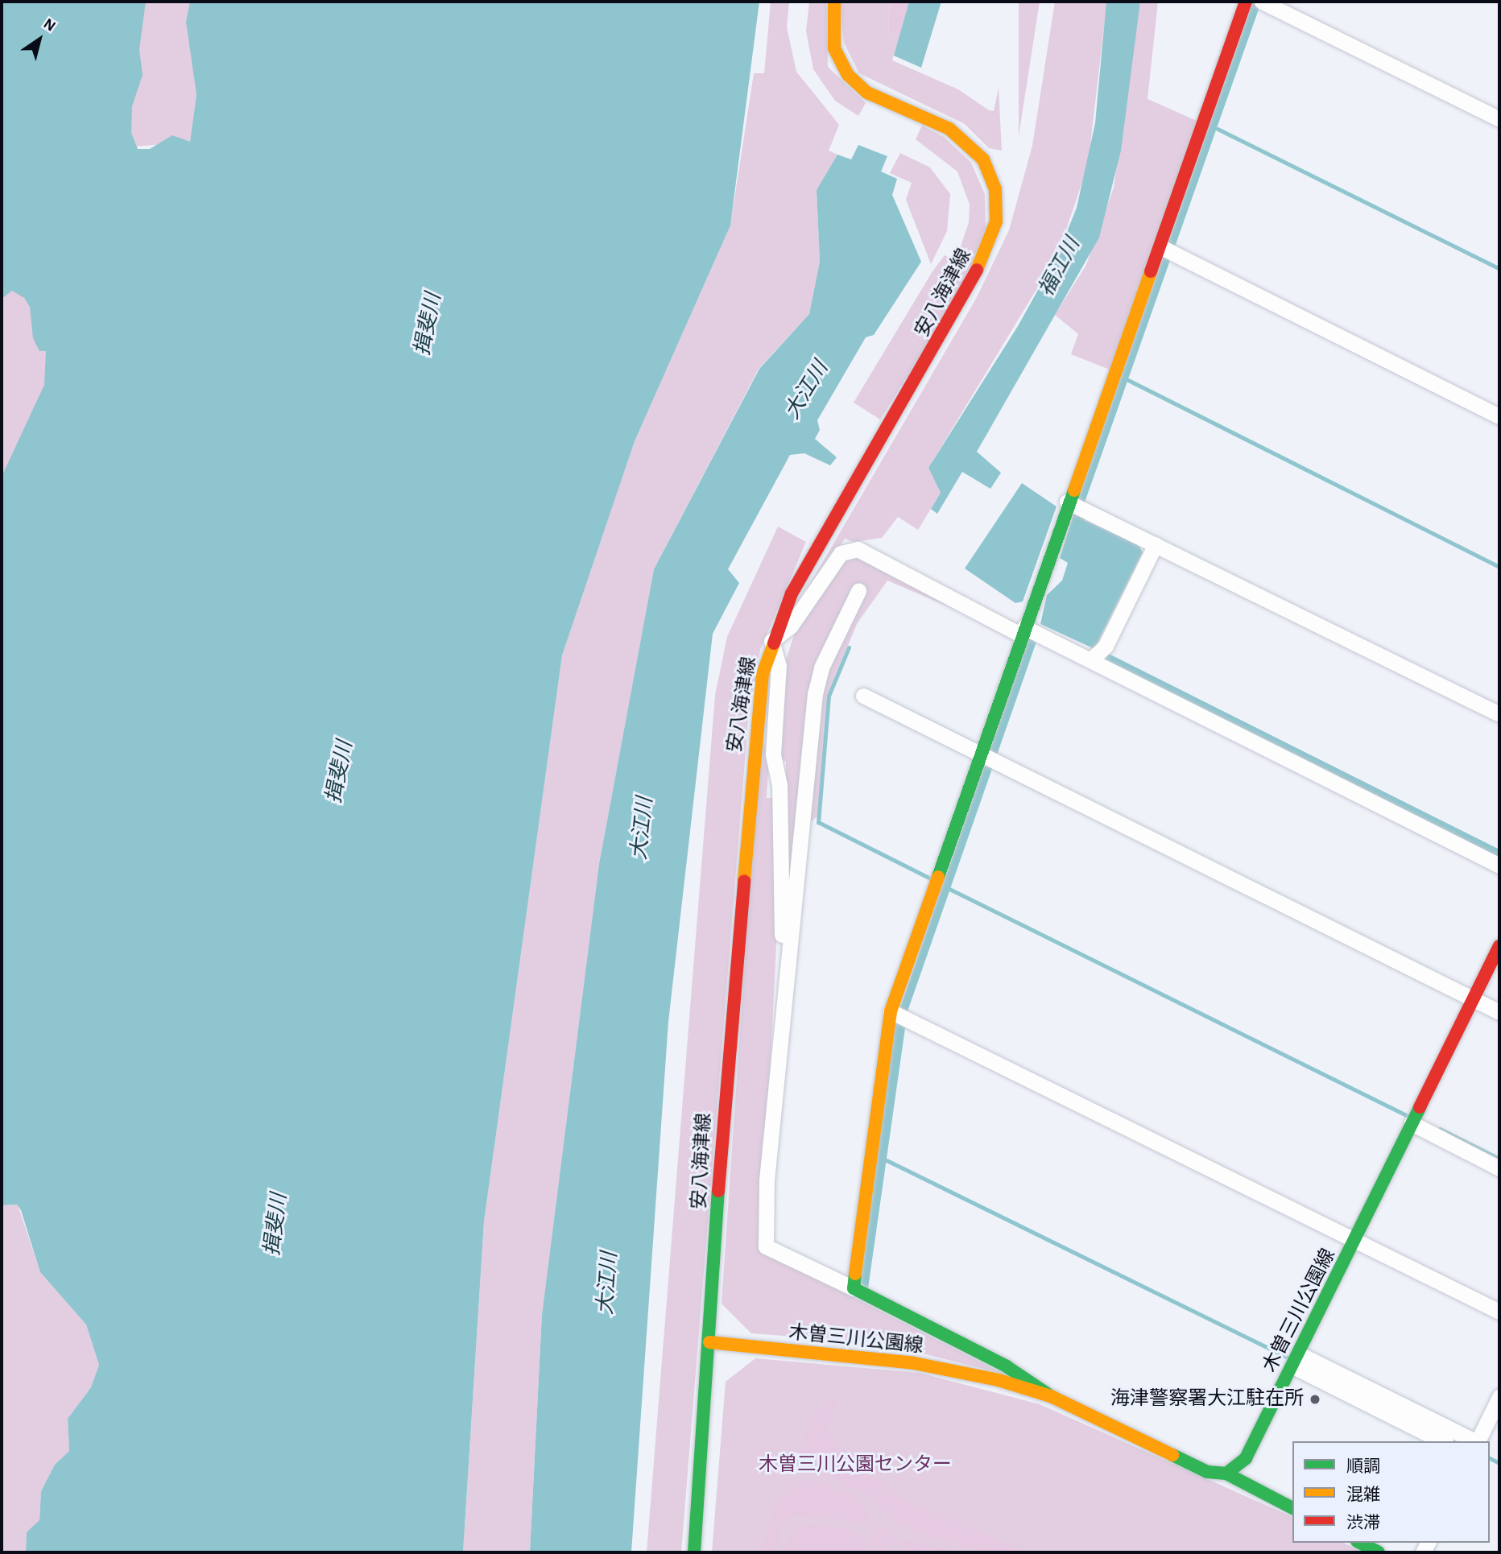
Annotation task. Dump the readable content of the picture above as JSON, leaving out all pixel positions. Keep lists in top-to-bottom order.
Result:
{
  "streets": {
    "main road": ["安八海津線", "木曽三川公園線"]
  },
  "crossings": [
    ["安八海津線", "木曽三川公園線"]
  ],
  "water": ["福江川", "揖斐川", "大江川"],
  "parks": ["木曽三川公園センター"],
  "places": ["海津警察署大江駐在所"],
  "legend": ["順調", "混雑", "渋滞"],
  "north": "top right"
}
